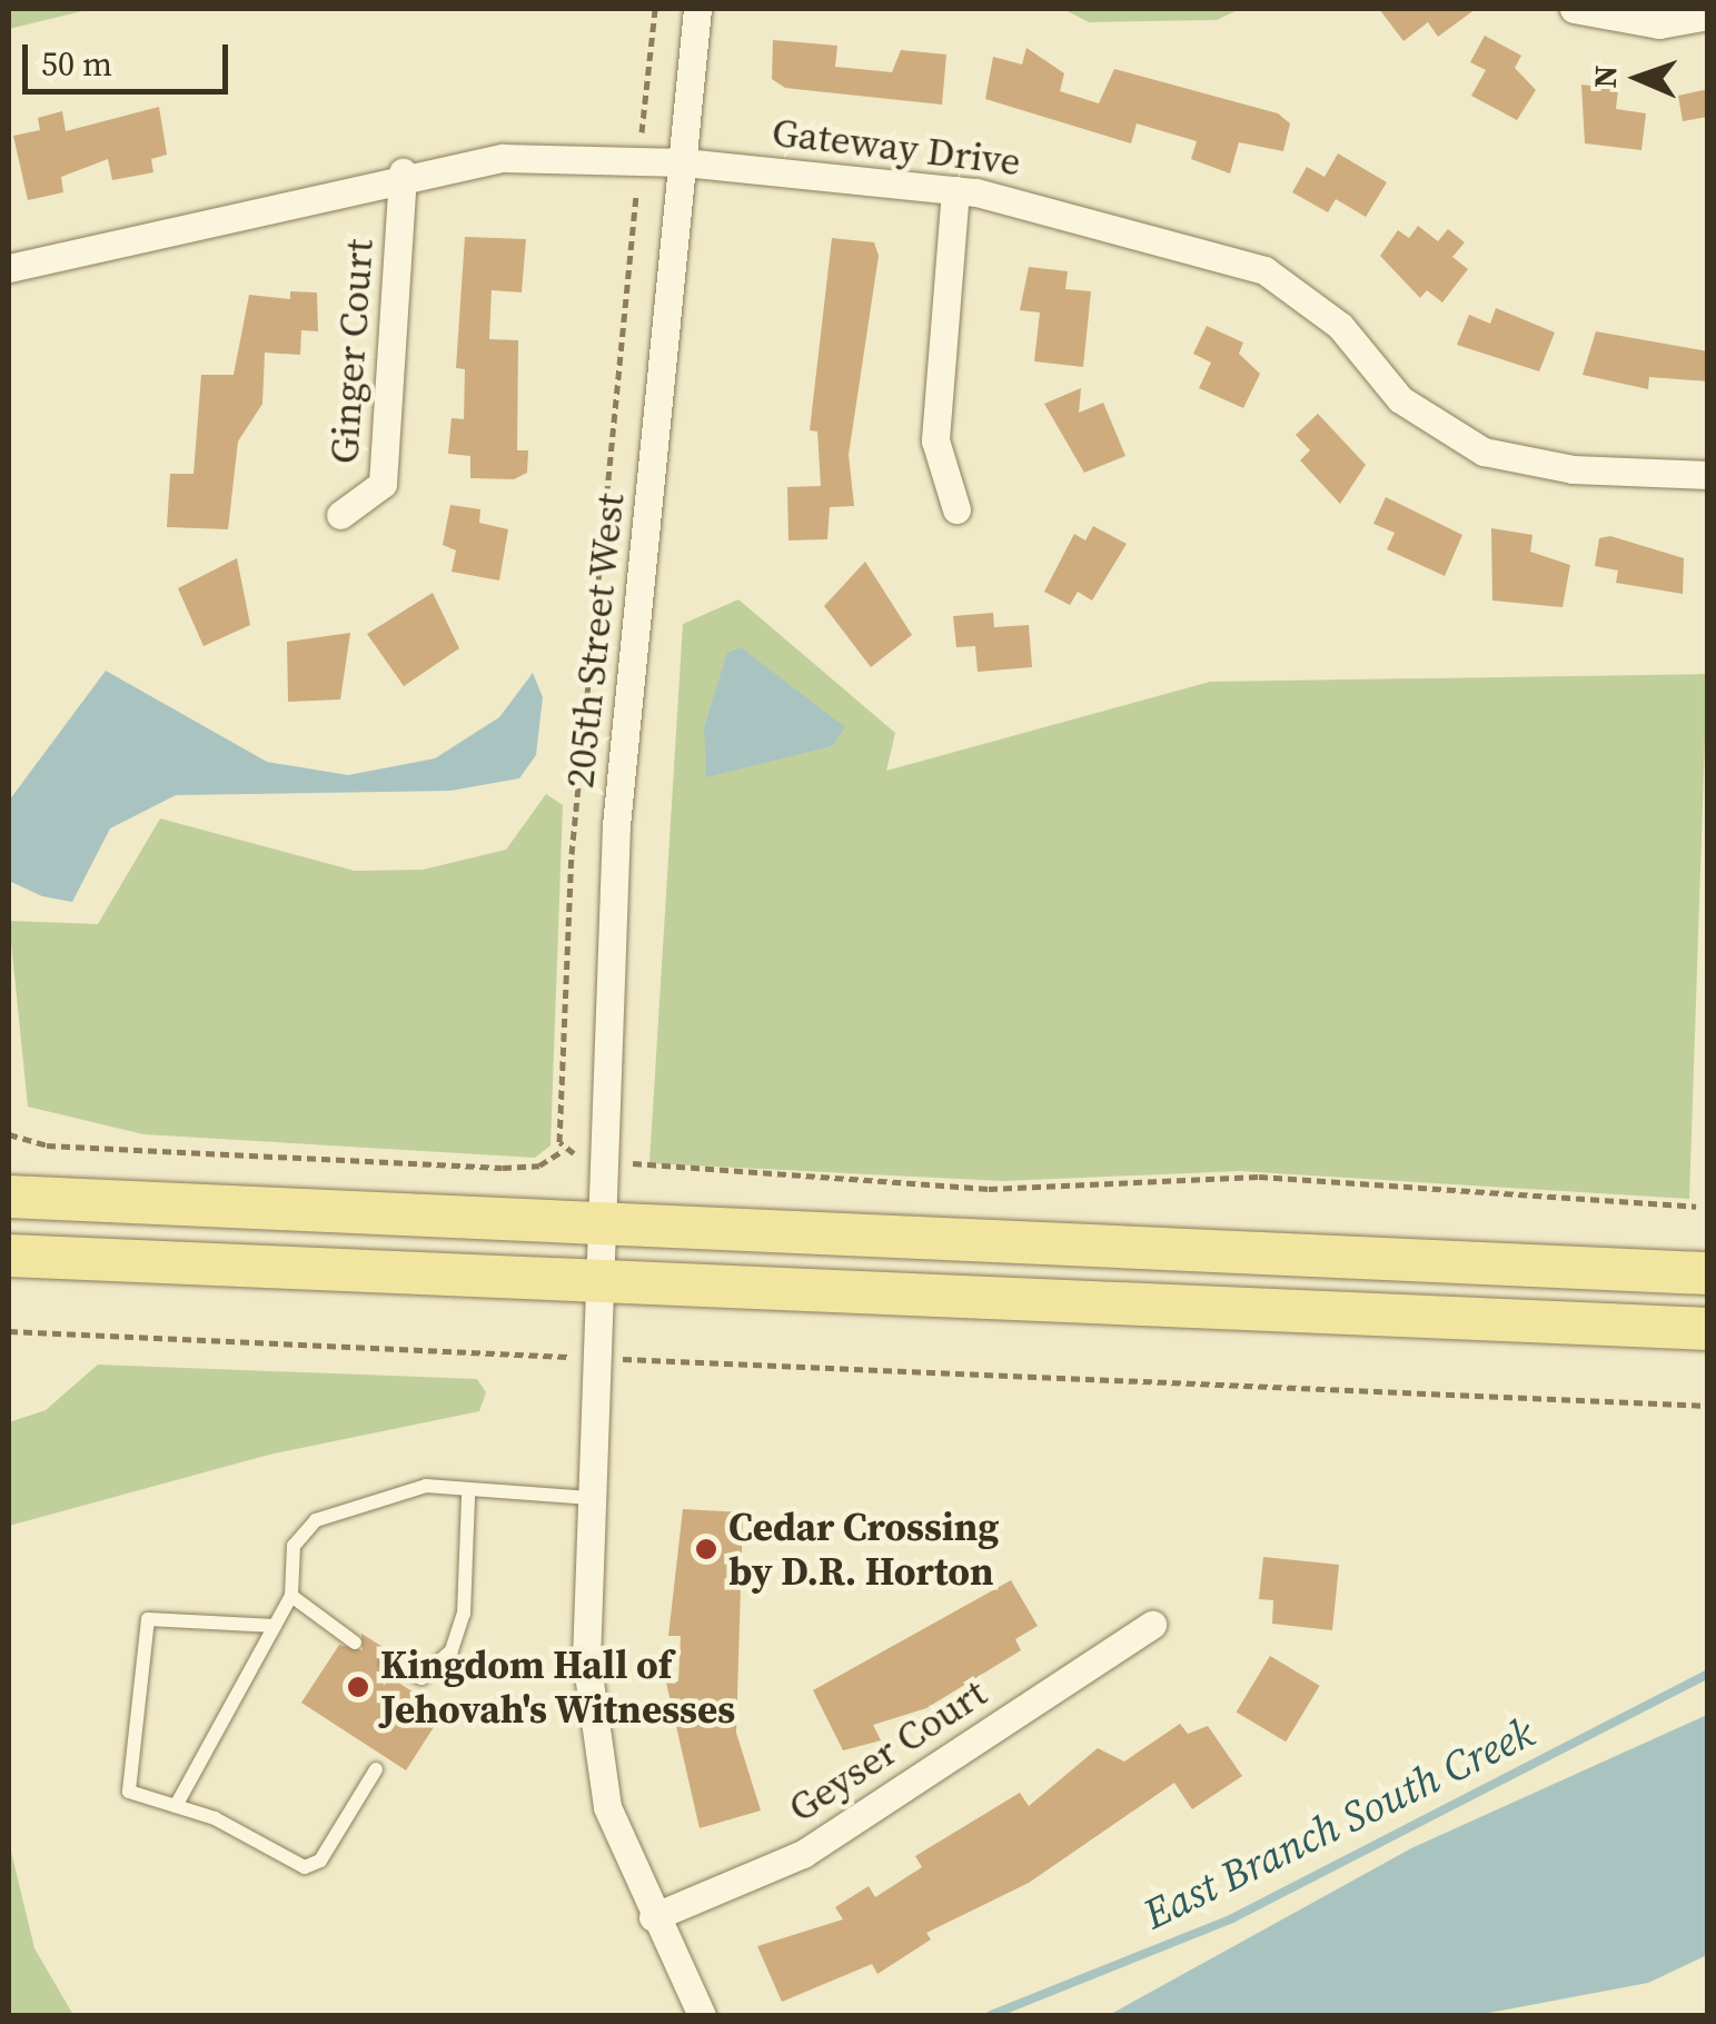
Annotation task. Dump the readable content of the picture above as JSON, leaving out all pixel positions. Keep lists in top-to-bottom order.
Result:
{
  "streets": {
    "street": [
      "Gateway Drive",
      "Ginger Court",
      "205th Street West",
      "Geyser Court"
    ]
  },
  "crossings": [
    ["Gateway Drive", "Ginger Court"],
    ["Gateway Drive", "205th Street West"]
  ],
  "water": ["East Branch South Creek"],
  "places": ["Cedar Crossing by D.R. Horton", "Kingdom Hall of Jehovah's Witnesses"],
  "scale_bar": "50 m",
  "north": "left"
}
